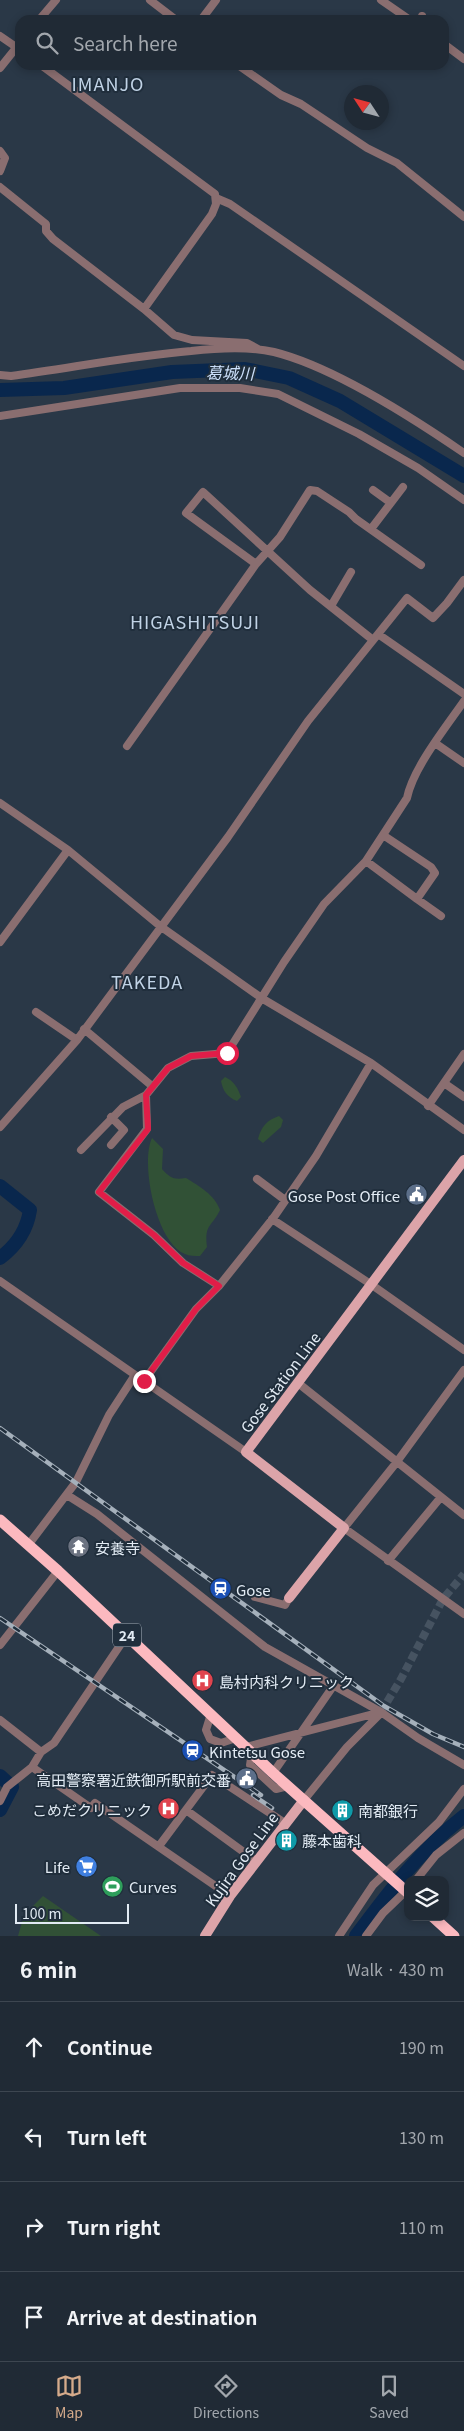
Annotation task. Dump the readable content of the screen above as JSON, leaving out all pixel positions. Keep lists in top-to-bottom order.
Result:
{
  "streets": {
    "highway": ["24"],
    "main road": ["Gose Station Line", "Kujira Gose Line"]
  },
  "crossings": [
    ["24", "Kujira Gose Line"]
  ],
  "districts": ["IMANJO", "HIGASHITSUJI", "TAKEDA"],
  "water": ["葛城川"],
  "places": {
    "public building": ["Gose Post Office", "高田警察署近鉄御所駅前交番"],
    "temple": ["安養寺"],
    "station": ["Gose", "Kintetsu Gose"],
    "hospital": ["島村内科クリニック", "こめだクリニック"],
    "building": ["南都銀行", "藤本歯科"],
    "supermarket": ["Life"],
    "sports": ["Curves"]
  },
  "scale_bar": "100 m",
  "north": "top left",
  "page": {
    "search": "Search here",
    "scale": "100 m",
    "heading": ["6 min", "Walk · 430 m"],
    "list": [
      ["Continue", "190 m"],
      ["Turn left", "130 m"],
      ["Turn right", "110 m"],
      "Arrive at destination"
    ],
    "nav": ["Map", "Directions", "Saved"]
  }
}
